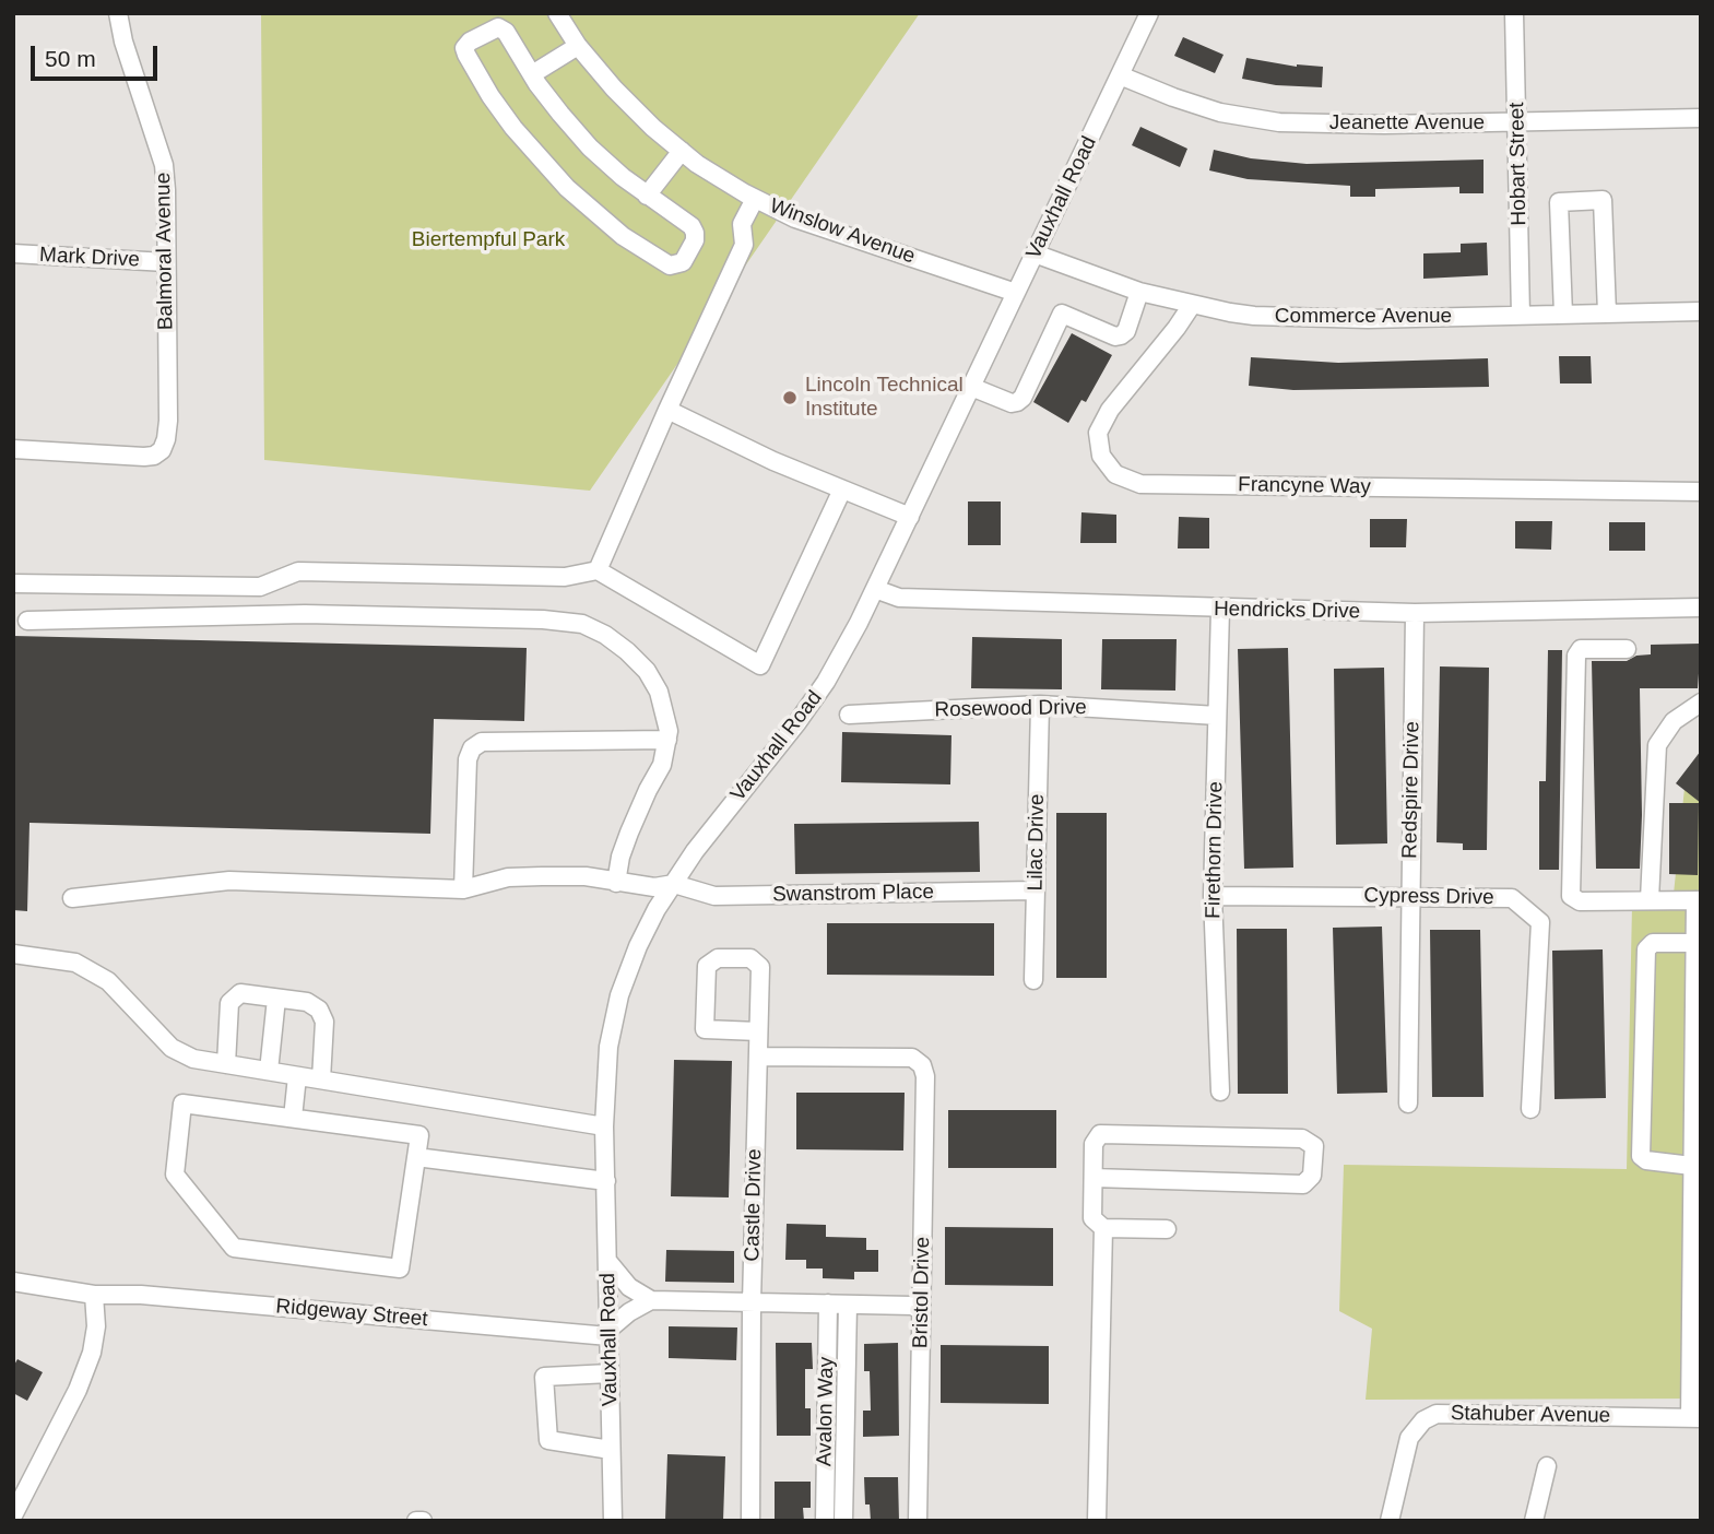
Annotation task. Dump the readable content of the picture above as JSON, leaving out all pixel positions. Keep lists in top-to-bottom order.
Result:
{
  "streets": {
    "street": [
      "Jeanette Avenue",
      "Hobart Street",
      "Vauxhall Road",
      "Winslow Avenue",
      "Balmoral Avenue",
      "Mark Drive",
      "Commerce Avenue",
      "Francyne Way",
      "Hendricks Drive",
      "Rosewood Drive",
      "Redspire Drive",
      "Lilac Drive",
      "Firethorn Drive",
      "Swanstrom Place",
      "Cypress Drive",
      "Castle Drive",
      "Bristol Drive",
      "Ridgeway Street",
      "Avalon Way",
      "Stahuber Avenue"
    ]
  },
  "crossings": [
    ["Jeanette Avenue", "Hobart Street"],
    ["Jeanette Avenue", "Vauxhall Road"],
    ["Hobart Street", "Commerce Avenue"],
    ["Vauxhall Road", "Winslow Avenue"],
    ["Vauxhall Road", "Commerce Avenue"],
    ["Vauxhall Road", "Hendricks Drive"],
    ["Vauxhall Road", "Swanstrom Place"],
    ["Vauxhall Road", "Ridgeway Street"],
    ["Balmoral Avenue", "Mark Drive"],
    ["Commerce Avenue", "Francyne Way"],
    ["Hendricks Drive", "Redspire Drive"],
    ["Hendricks Drive", "Firethorn Drive"],
    ["Rosewood Drive", "Lilac Drive"],
    ["Rosewood Drive", "Firethorn Drive"],
    ["Redspire Drive", "Cypress Drive"],
    ["Lilac Drive", "Swanstrom Place"],
    ["Firethorn Drive", "Cypress Drive"],
    ["Castle Drive", "Bristol Drive"]
  ],
  "parks": ["Biertempful Park"],
  "places": ["Lincoln Technical Institute"],
  "scale_bar": "50 m"
}
